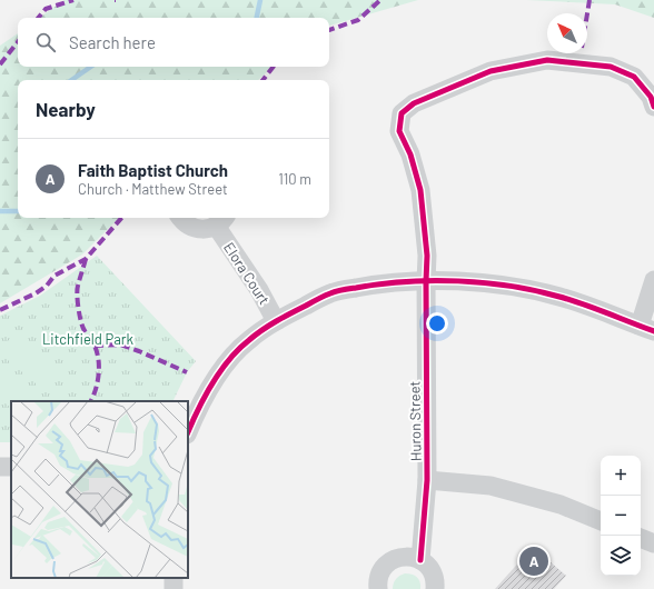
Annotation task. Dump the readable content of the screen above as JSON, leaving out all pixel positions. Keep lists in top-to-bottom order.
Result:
{
  "streets": {
    "street": ["Elora Court", "Huron Street"]
  },
  "parks": ["Litchfield Park"],
  "north": "top left",
  "page": {
    "search": "Search here",
    "heading": "Nearby",
    "list": [
      {
        "mark": "A",
        "name": "Faith Baptist Church",
        "note": "Church · Matthew Street",
        "value": "110 m"
      }
    ],
    "map_buttons": ["+", "−"],
    "pins": "A"
  }
}
